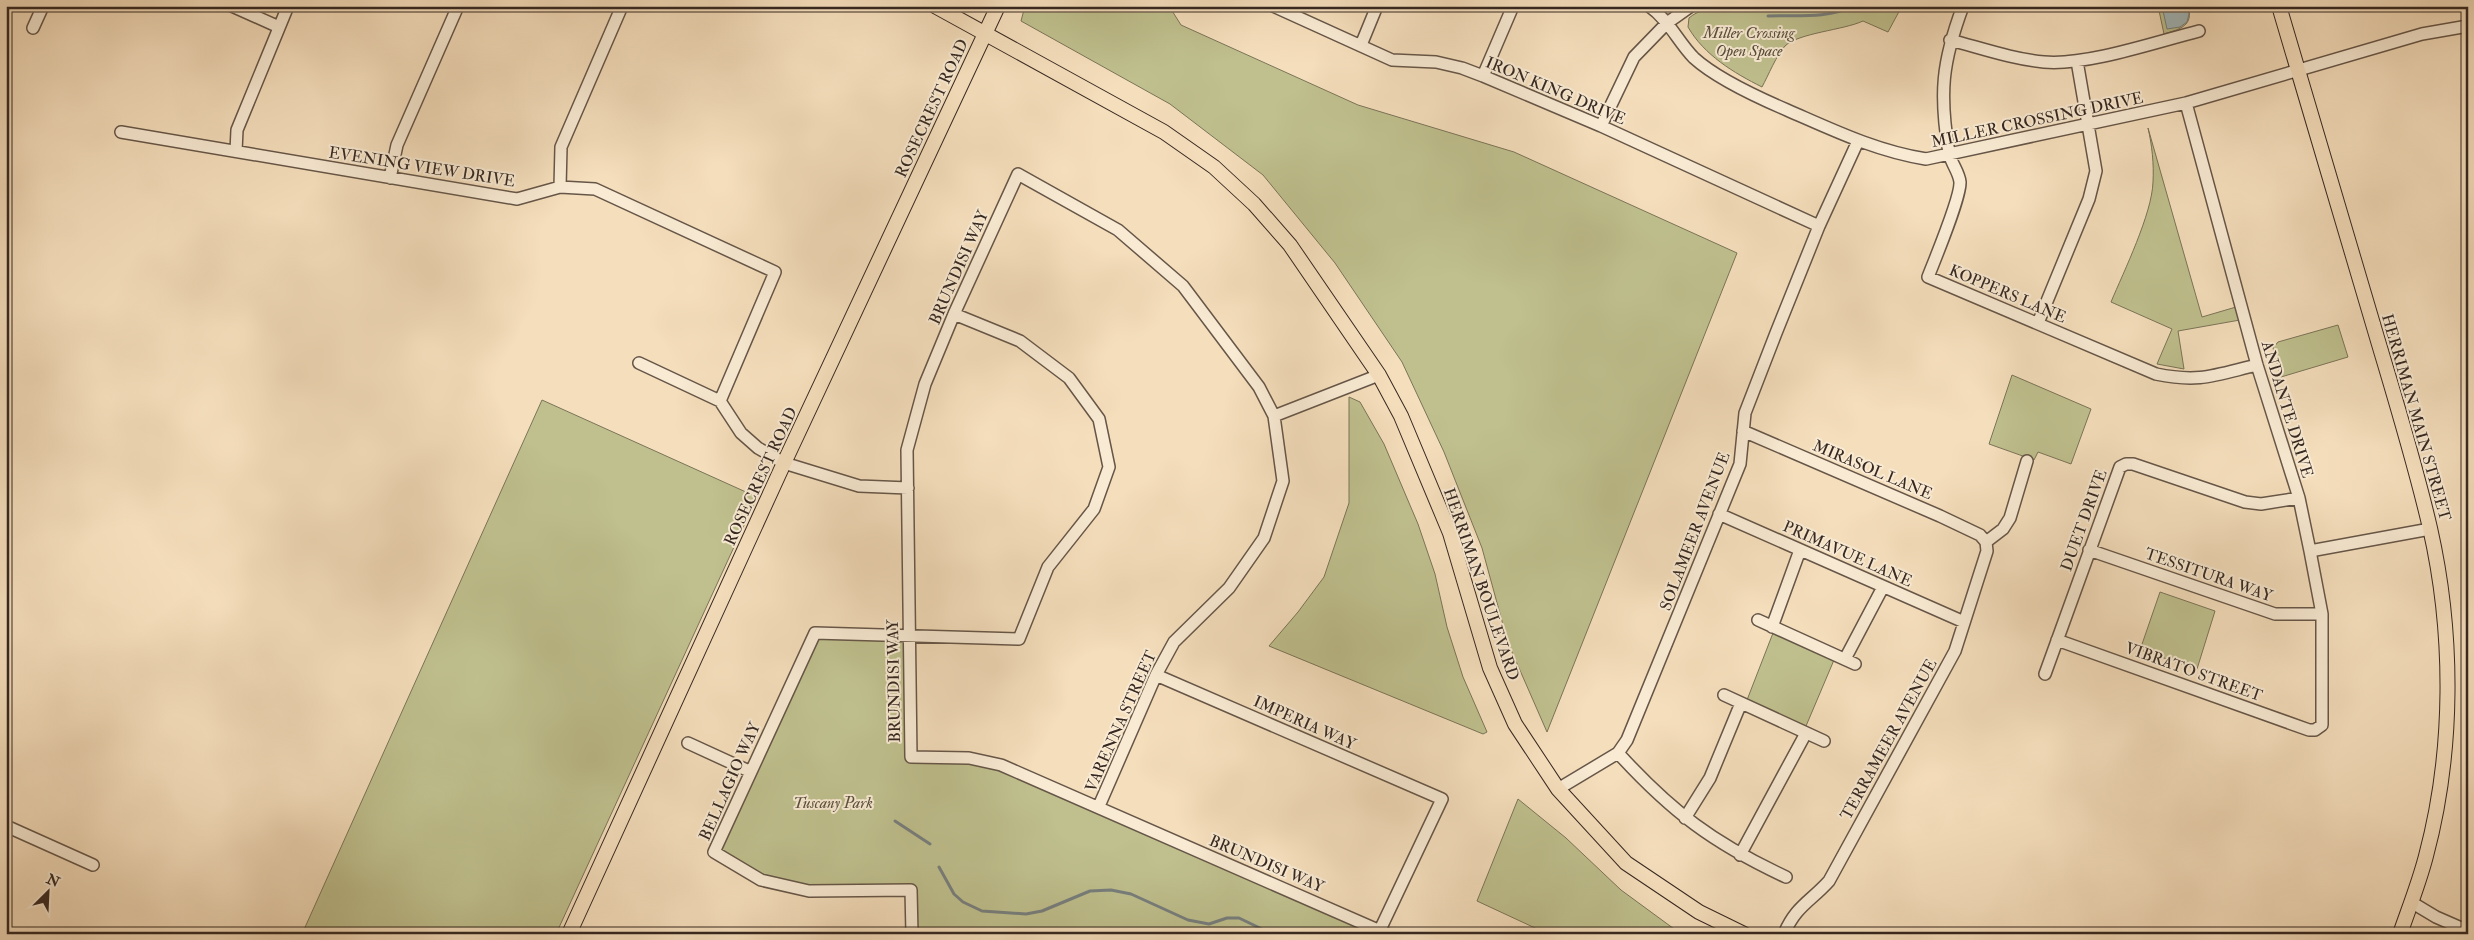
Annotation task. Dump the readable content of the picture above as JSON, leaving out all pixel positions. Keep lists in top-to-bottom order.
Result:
{
  "streets": {
    "main road": ["ROSECREST ROAD", "HERRIMAN MAIN STREET", "HERRIMAN BOULEVARD"],
    "street": [
      "IRON KING DRIVE",
      "MILLER CROSSING DRIVE",
      "EVENING VIEW DRIVE",
      "BRUNDISI WAY",
      "KOPPERS LANE",
      "ANDANTE DRIVE",
      "MIRASOL LANE",
      "DUET DRIVE",
      "SOLAMEER AVENUE",
      "PRIMAVUE LANE",
      "TESSITURA WAY",
      "VIBRATO STREET",
      "VARENNA STREET",
      "IMPERIA WAY",
      "TERRAMEER AVENUE",
      "BELLAGIO WAY"
    ]
  },
  "crossings": [
    ["IRON KING DRIVE", "SOLAMEER AVENUE"],
    ["ROSECREST ROAD", "HERRIMAN BOULEVARD"],
    ["MILLER CROSSING DRIVE", "KOPPERS LANE"],
    ["MILLER CROSSING DRIVE", "ANDANTE DRIVE"],
    ["MILLER CROSSING DRIVE", "HERRIMAN MAIN STREET"],
    ["MILLER CROSSING DRIVE", "SOLAMEER AVENUE"],
    ["BRUNDISI WAY", "VARENNA STREET"],
    ["BRUNDISI WAY", "IMPERIA WAY"],
    ["BRUNDISI WAY", "BELLAGIO WAY"],
    ["KOPPERS LANE", "ANDANTE DRIVE"],
    ["ANDANTE DRIVE", "DUET DRIVE"],
    ["ANDANTE DRIVE", "TESSITURA WAY"],
    ["ANDANTE DRIVE", "VIBRATO STREET"],
    ["MIRASOL LANE", "SOLAMEER AVENUE"],
    ["MIRASOL LANE", "TERRAMEER AVENUE"],
    ["DUET DRIVE", "TESSITURA WAY"],
    ["DUET DRIVE", "VIBRATO STREET"],
    ["SOLAMEER AVENUE", "PRIMAVUE LANE"],
    ["SOLAMEER AVENUE", "HERRIMAN BOULEVARD"],
    ["PRIMAVUE LANE", "TERRAMEER AVENUE"],
    ["VARENNA STREET", "IMPERIA WAY"]
  ],
  "parks": ["Miller Crossing Open Space", "Tuscany Park"],
  "north": "top right"
}
